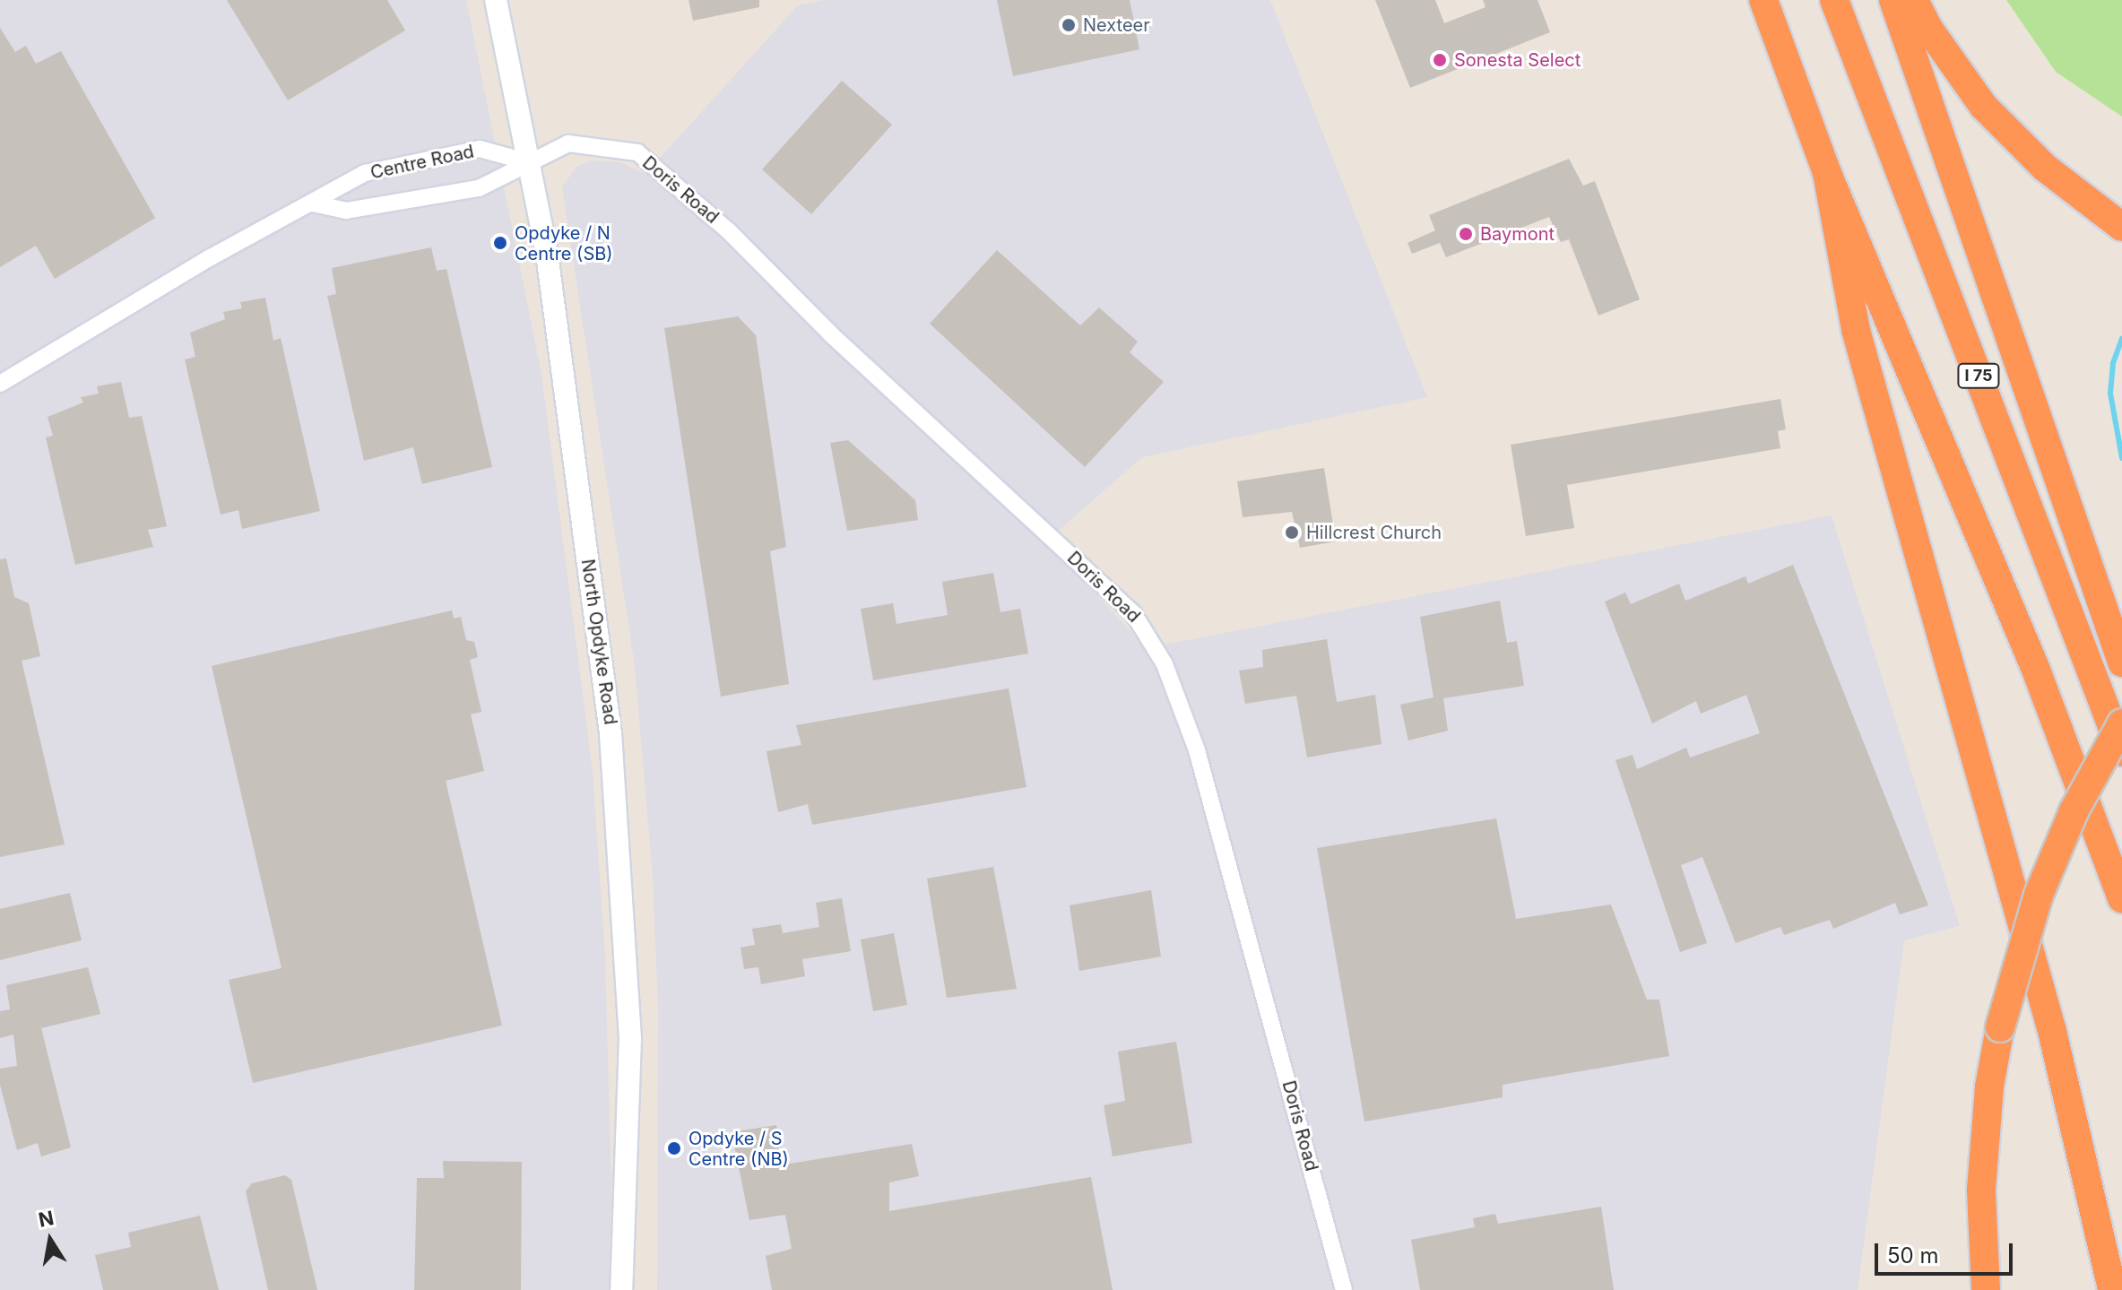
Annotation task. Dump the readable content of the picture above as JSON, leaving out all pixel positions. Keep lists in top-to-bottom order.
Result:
{
  "streets": {
    "highway": ["I 75"],
    "main road": ["North Opdyke Road"],
    "street": ["Centre Road", "Doris Road"]
  },
  "crossings": [
    ["Centre Road", "Doris Road"],
    ["Centre Road", "North Opdyke Road"],
    ["Doris Road", "North Opdyke Road"]
  ],
  "places": [
    "Nexteer",
    "Sonesta Select",
    "Baymont",
    "Opdyke / N Centre (SB)",
    "Hillcrest Church",
    "Opdyke / S Centre (NB)"
  ],
  "scale_bar": "50 m",
  "north": "top"
}
